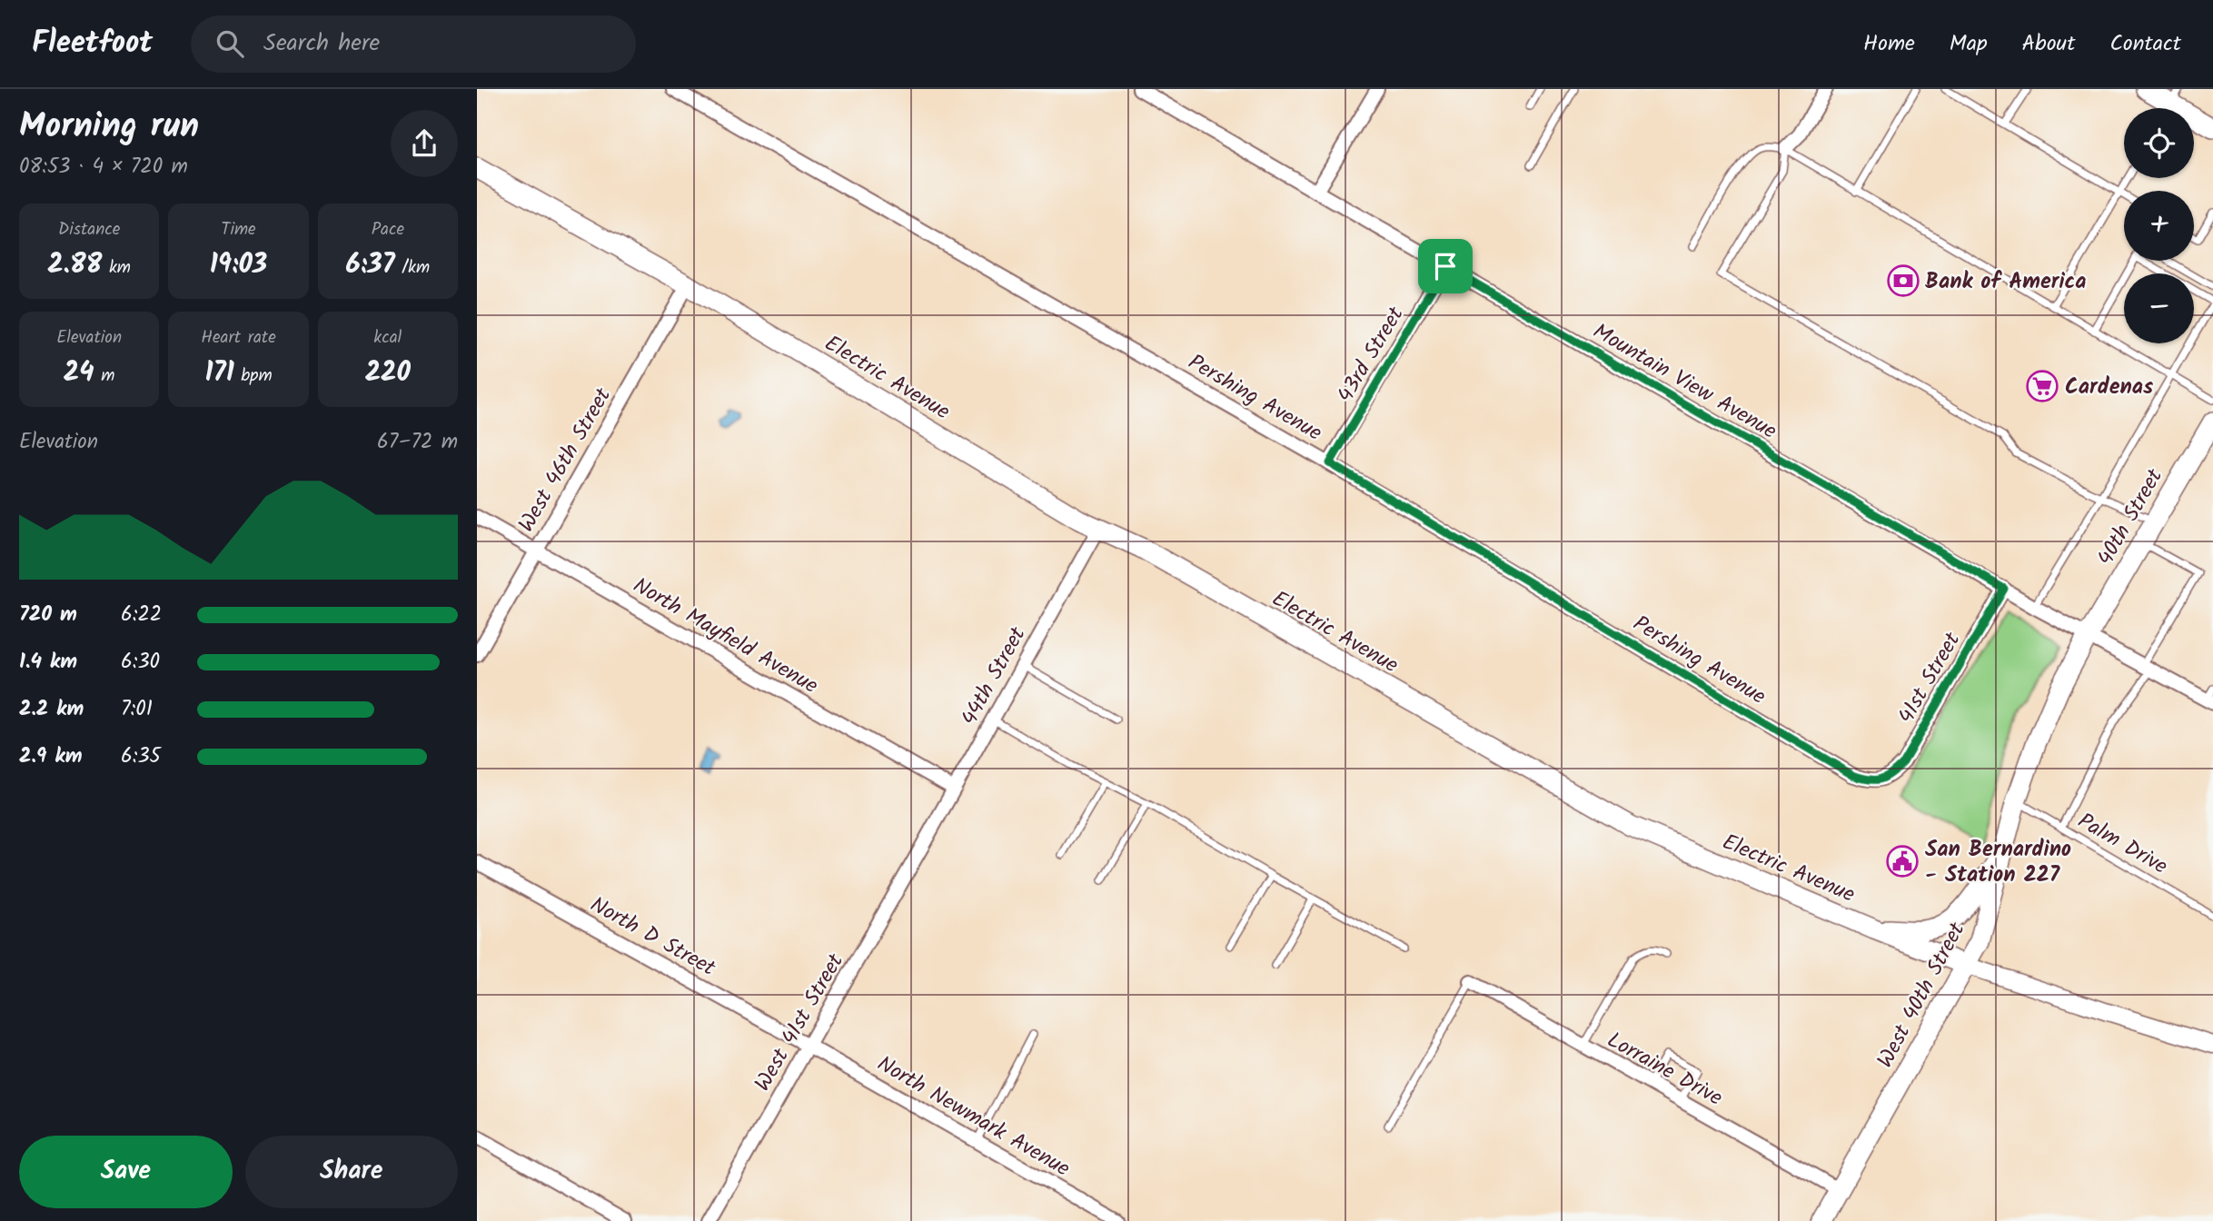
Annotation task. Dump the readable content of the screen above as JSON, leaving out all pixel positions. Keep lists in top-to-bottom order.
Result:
{
  "streets": {
    "main road": ["Electric Avenue", "40th Street", "West 40th Street"],
    "street": [
      "43rd Street",
      "Mountain View Avenue",
      "Pershing Avenue",
      "West 46th Street",
      "North Mayfield Avenue",
      "44th Street",
      "41st Street",
      "North D Street",
      "West 41st Street",
      "Lorraine Drive",
      "North Newmark Avenue"
    ],
    "lane": ["Palm Drive"]
  },
  "crossings": [
    ["43rd Street", "Mountain View Avenue"],
    ["43rd Street", "Pershing Avenue"],
    ["Electric Avenue", "West 46th Street"],
    ["Electric Avenue", "44th Street"],
    ["Electric Avenue", "West 40th Street"],
    ["Mountain View Avenue", "40th Street"],
    ["Mountain View Avenue", "41st Street"],
    ["Mountain View Avenue", "West 40th Street"],
    ["Pershing Avenue", "41st Street"],
    ["West 46th Street", "North Mayfield Avenue"],
    ["40th Street", "West 40th Street"],
    ["North Mayfield Avenue", "44th Street"],
    ["44th Street", "West 41st Street"],
    ["Palm Drive", "West 40th Street"],
    ["North D Street", "West 41st Street"],
    ["North D Street", "North Newmark Avenue"],
    ["West 40th Street", "Lorraine Drive"],
    ["West 41st Street", "North Newmark Avenue"]
  ],
  "places": {
    "bank": ["Bank of America"],
    "supermarket": ["Cardenas"],
    "public building": ["San Bernardino - Station 227"]
  },
  "page": {
    "header": "Fleetfoot",
    "search": "Search here",
    "nav": [
      "Home",
      "Map",
      "About",
      "Contact"
    ],
    "heading": ["Morning run", "08:53 · 4 × 720 m"],
    "map_buttons": ["+", "−"],
    "stats": [
      ["Distance", "2.88 km"],
      ["Time", "19:03"],
      ["Pace", "6:37 /km"],
      ["Elevation", "24 m"],
      ["Heart rate", "171 bpm"],
      ["kcal", "220"]
    ],
    "chart": ["Elevation", "67–72 m"],
    "list": [
      {
        "name": "720 m",
        "note": "6:22"
      },
      {
        "name": "1.4 km",
        "note": "6:30"
      },
      {
        "name": "2.2 km",
        "note": "7:01"
      },
      {
        "name": "2.9 km",
        "note": "6:35"
      }
    ],
    "buttons": ["Save", "Share"]
  }
}
